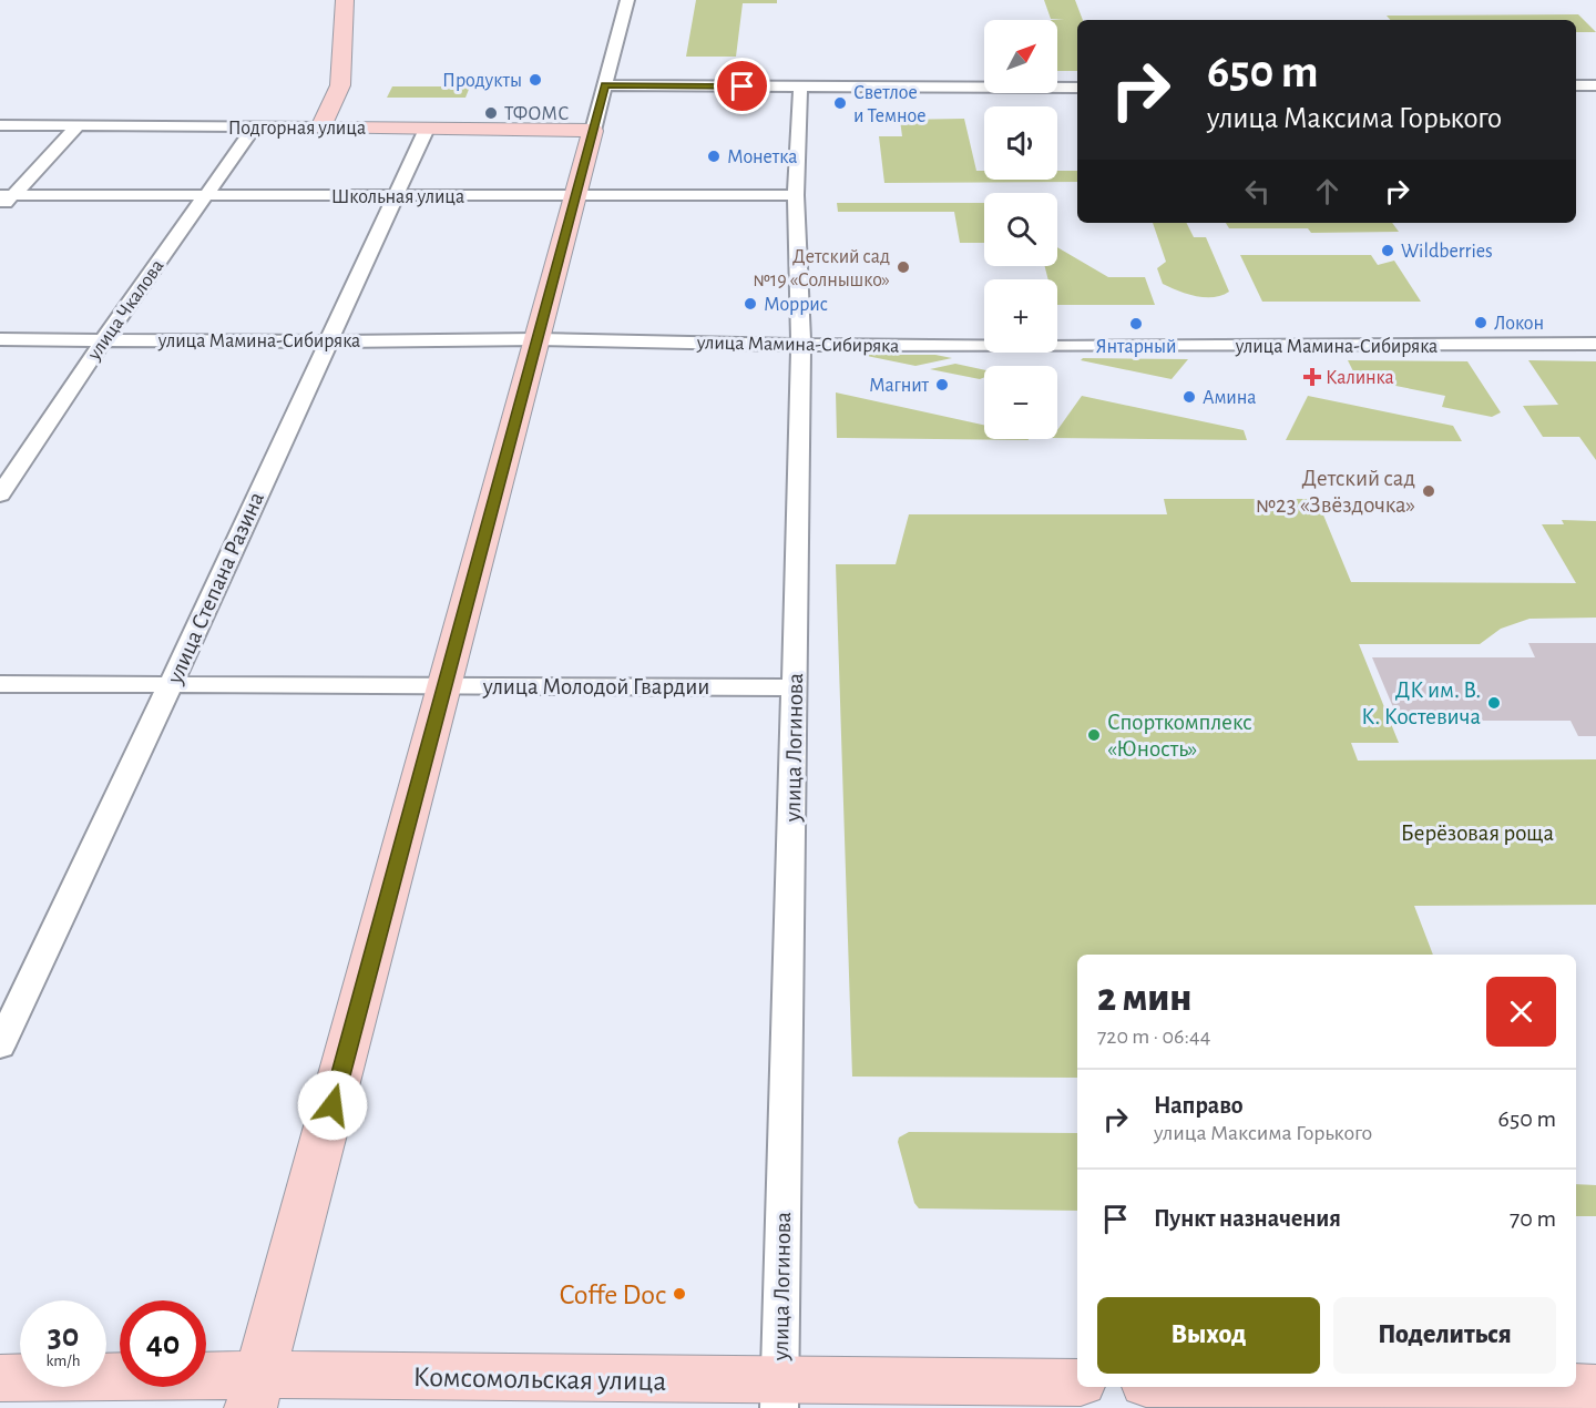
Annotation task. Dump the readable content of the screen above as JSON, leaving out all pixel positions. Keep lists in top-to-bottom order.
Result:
{
  "streets": {
    "street": [
      "Подгорная улица",
      "Школьная улица",
      "улица Чкалова",
      "улица Мамина-Сибиряка",
      "улица Степана Разина",
      "улица Молодой Гвардии",
      "улица Логинова",
      "Комсомольская улица"
    ]
  },
  "crossings": [
    ["Подгорная улица", "улица Чкалова"],
    ["Подгорная улица", "улица Степана Разина"],
    ["Школьная улица", "улица Чкалова"],
    ["Школьная улица", "улица Степана Разина"],
    ["Школьная улица", "улица Логинова"],
    ["улица Чкалова", "улица Мамина-Сибиряка"],
    ["улица Мамина-Сибиряка", "улица Степана Разина"],
    ["улица Мамина-Сибиряка", "улица Логинова"],
    ["улица Степана Разина", "улица Молодой Гвардии"],
    ["улица Молодой Гвардии", "улица Логинова"],
    ["улица Логинова", "Комсомольская улица"]
  ],
  "parks": ["Берёзовая роща"],
  "places": {
    "other": [
      "Продукты",
      "Светлое и Темное",
      "ТФОМС",
      "Монетка",
      "Wildberries",
      "Детский сад №19 «Солнышко»",
      "Моррис",
      "Локон",
      "Янтарный",
      "Магнит",
      "Амина",
      "Детский сад №23 «Звёздочка»",
      "ДК им. В. К. Костевича",
      "Спорткомплекс «Юность»",
      "Coffe Doc"
    ],
    "health": ["Калинка"]
  },
  "north": "top right",
  "page": {
    "map_buttons": ["+", "−"],
    "turn": ["650 m", "улица Максима Горького"],
    "heading": ["2 мин", "720 m · 06:44"],
    "list": [
      {
        "name": "Направо",
        "note": "улица Максима Горького",
        "value": "650 m"
      },
      {
        "name": "Пункт назначения",
        "value": "70 m"
      }
    ],
    "buttons": ["Выход", "Поделиться"],
    "speed": "30 km/h",
    "limit": "40"
  }
}
